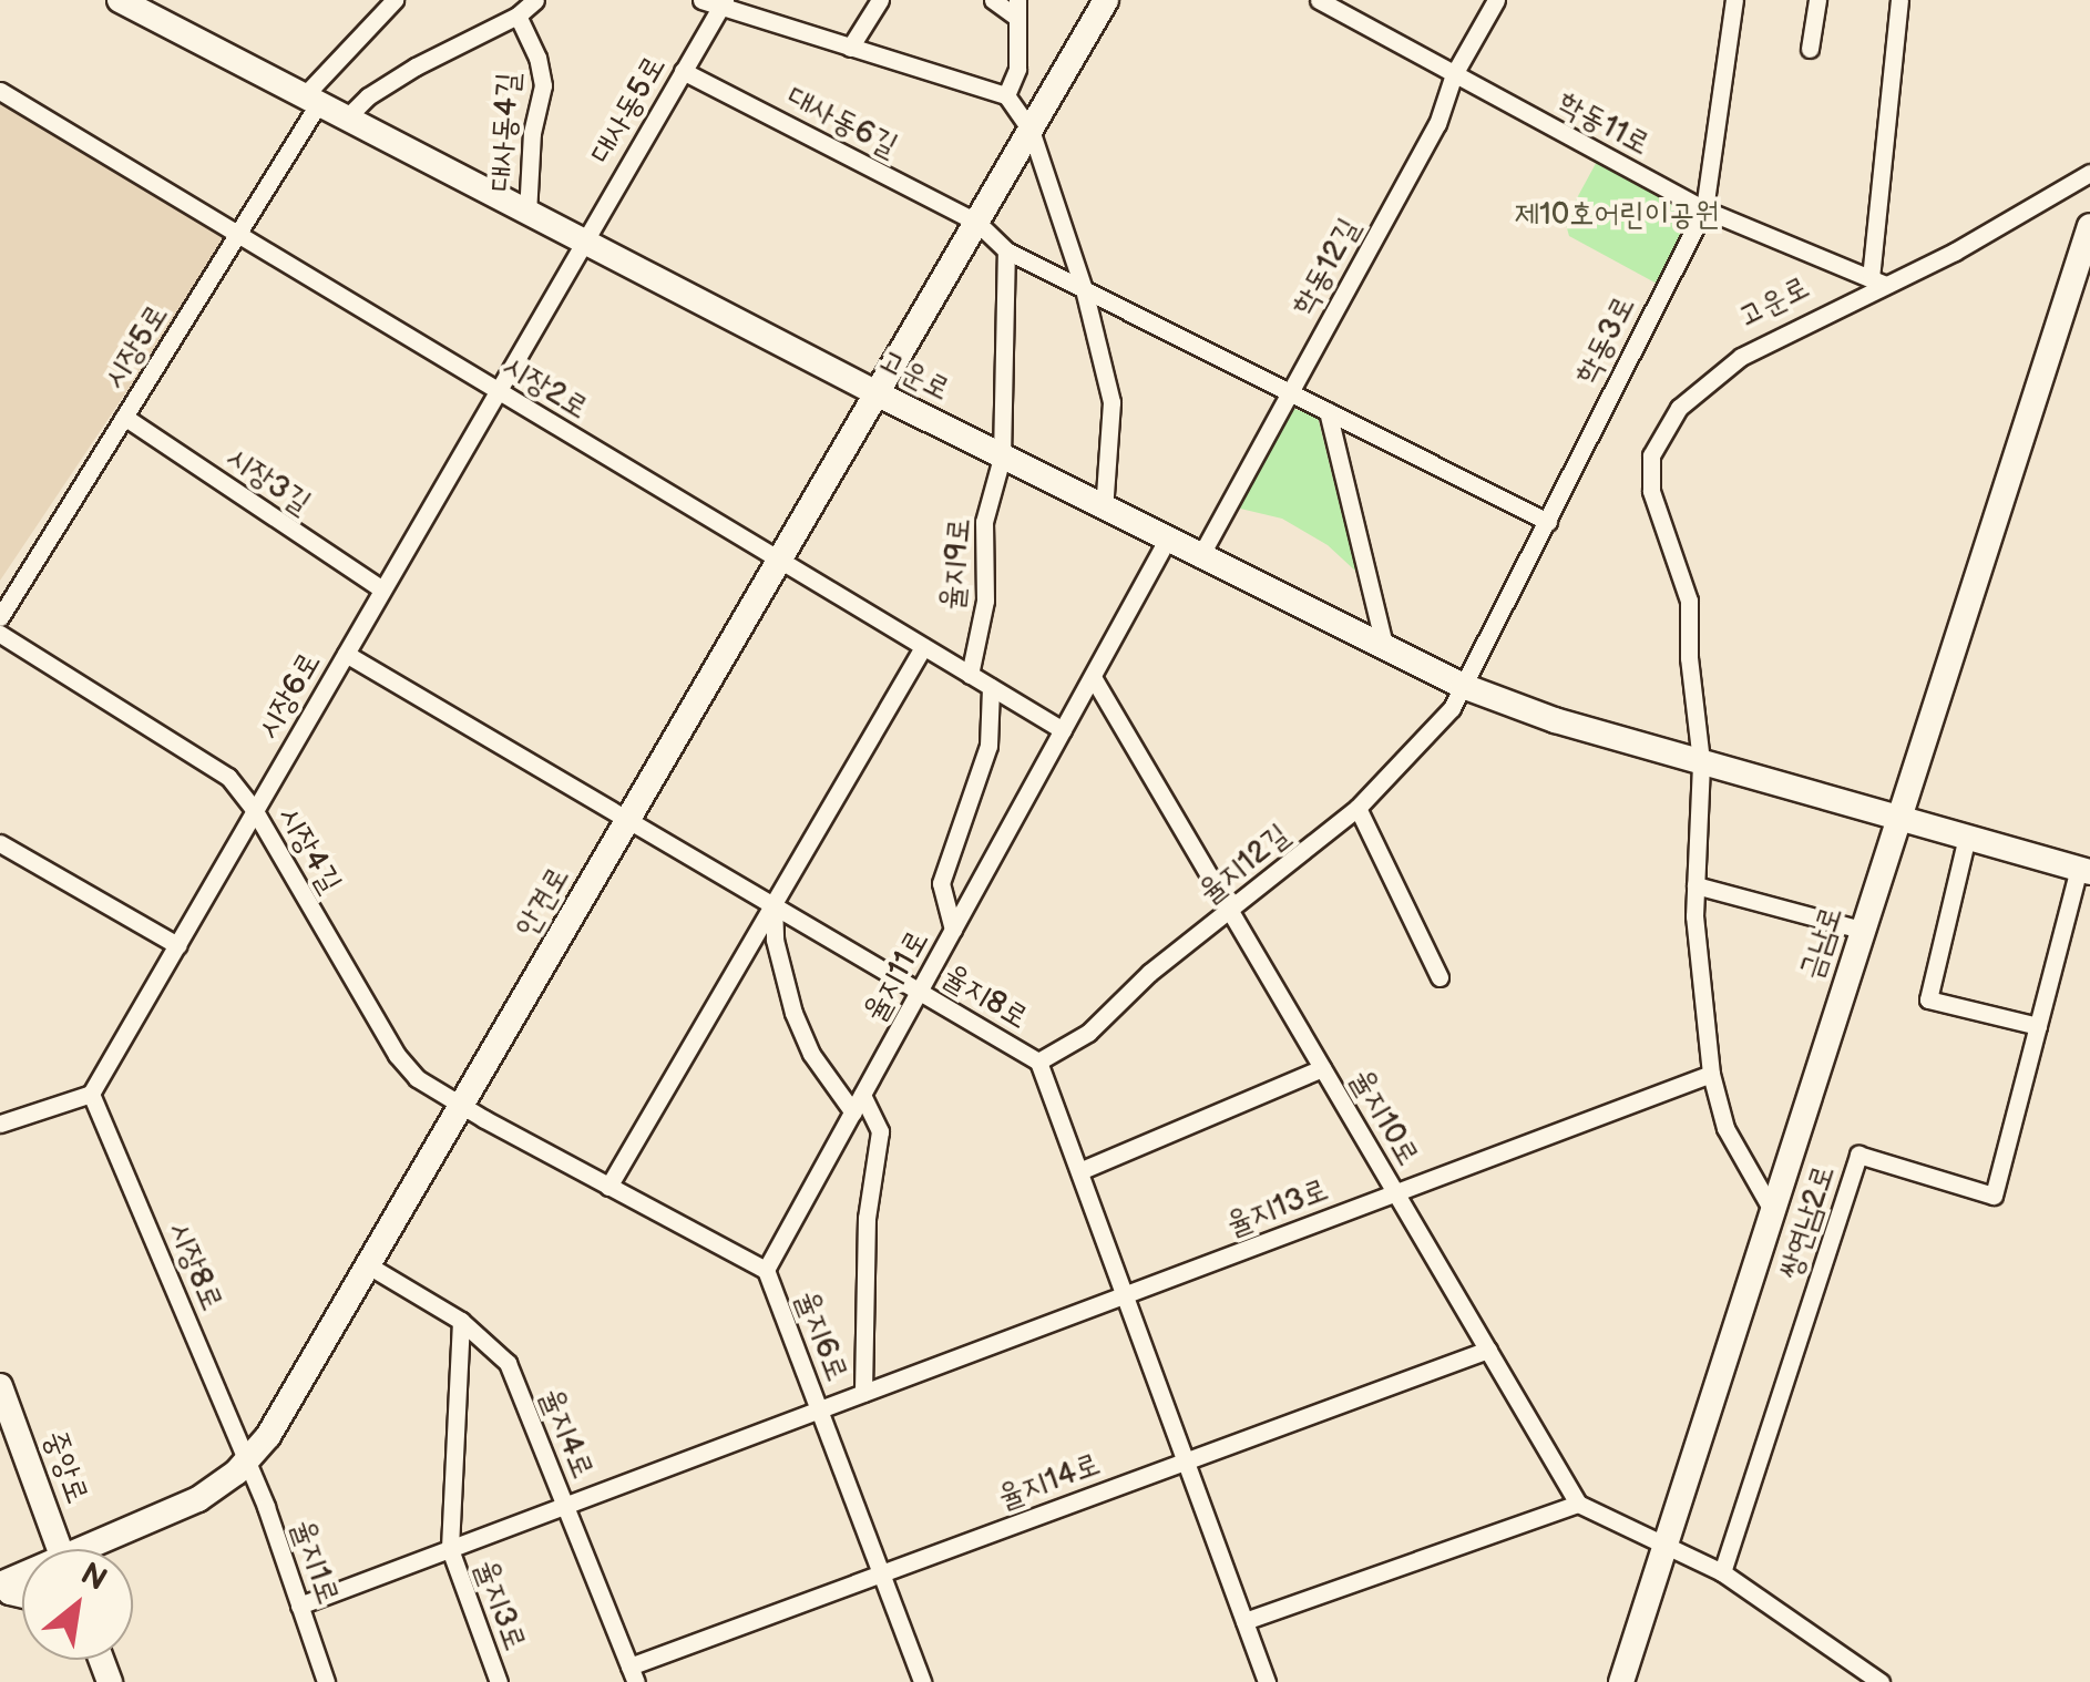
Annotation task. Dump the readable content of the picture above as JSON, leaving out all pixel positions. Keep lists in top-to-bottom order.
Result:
{
  "streets": {
    "street": [
      "대사동5로",
      "대사동6길",
      "학동11로",
      "대사동4길",
      "학동12길",
      "고운로",
      "학동3로",
      "시장5로",
      "시장2로",
      "시장3길",
      "율지9로",
      "시장6로",
      "시장4길",
      "율지12길",
      "안견로",
      "금남로",
      "율지11로",
      "율지8로",
      "율지10로",
      "율지13로",
      "쌍연남2로",
      "시장8로",
      "율지6로",
      "율지4로",
      "중앙로",
      "율지14로",
      "율지1로",
      "율지3로"
    ]
  },
  "crossings": [
    ["대사동5로", "대사동6길"],
    ["대사동5로", "고운로"],
    ["대사동5로", "시장6로"],
    ["대사동6길", "학동12길"],
    ["대사동6길", "학동3로"],
    ["대사동6길", "율지9로"],
    ["대사동6길", "안견로"],
    ["학동11로", "학동12길"],
    ["학동11로", "고운로"],
    ["학동11로", "학동3로"],
    ["대사동4길", "고운로"],
    ["학동12길", "고운로"],
    ["고운로", "학동3로"],
    ["고운로", "시장5로"],
    ["고운로", "율지9로"],
    ["고운로", "시장6로"],
    ["고운로", "율지12길"],
    ["고운로", "안견로"],
    ["고운로", "금남로"],
    ["고운로", "율지13로"],
    ["고운로", "쌍연남2로"],
    ["학동3로", "율지12길"],
    ["시장5로", "시장2로"],
    ["시장5로", "시장3길"],
    ["시장2로", "율지9로"],
    ["시장2로", "시장6로"],
    ["시장2로", "안견로"],
    ["시장2로", "율지11로"],
    ["시장3길", "시장6로"],
    ["시장6로", "시장4길"],
    ["시장6로", "율지8로"],
    ["시장6로", "시장8로"],
    ["시장4길", "안견로"],
    ["시장4길", "율지6로"],
    ["율지12길", "율지8로"],
    ["율지12길", "율지10로"],
    ["안견로", "율지8로"],
    ["안견로", "시장8로"],
    ["안견로", "율지6로"],
    ["안견로", "율지4로"],
    ["안견로", "율지1로"],
    ["율지11로", "율지8로"],
    ["율지11로", "율지6로"],
    ["율지8로", "율지13로"],
    ["율지8로", "율지14로"],
    ["율지10로", "율지13로"],
    ["율지10로", "율지14로"],
    ["율지13로", "율지6로"],
    ["율지13로", "율지4로"],
    ["율지13로", "율지1로"],
    ["율지13로", "율지3로"],
    ["시장8로", "율지1로"],
    ["율지6로", "율지14로"],
    ["율지4로", "율지14로"]
  ],
  "parks": ["제10호어린이공원"],
  "north": "top right"
}
